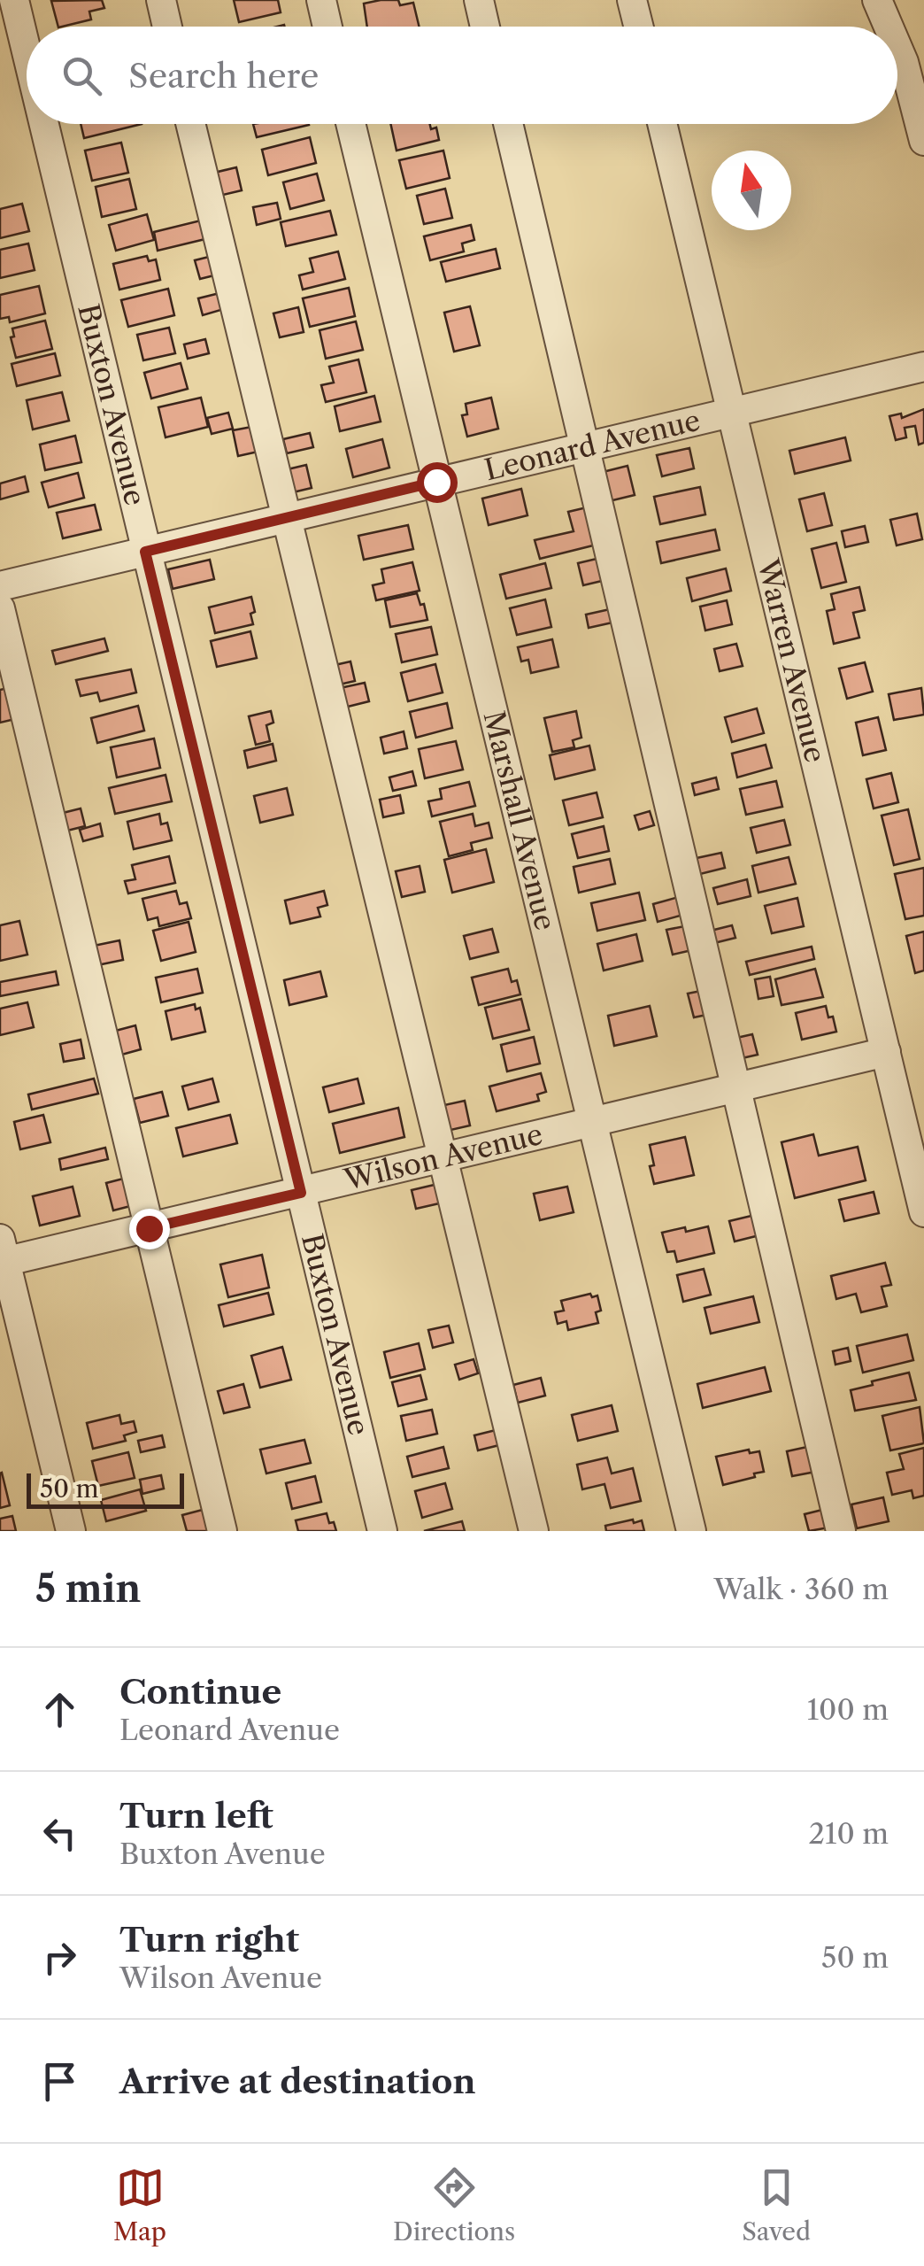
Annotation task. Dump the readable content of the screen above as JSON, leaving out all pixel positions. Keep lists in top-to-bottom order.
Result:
{
  "streets": {
    "street": [
      "Buxton Avenue",
      "Leonard Avenue",
      "Warren Avenue",
      "Marshall Avenue",
      "Wilson Avenue"
    ]
  },
  "crossings": [
    ["Buxton Avenue", "Leonard Avenue"],
    ["Buxton Avenue", "Wilson Avenue"],
    ["Leonard Avenue", "Warren Avenue"],
    ["Leonard Avenue", "Marshall Avenue"],
    ["Warren Avenue", "Wilson Avenue"],
    ["Marshall Avenue", "Wilson Avenue"]
  ],
  "scale_bar": "50 m",
  "north": "top",
  "page": {
    "search": "Search here",
    "scale": "50 m",
    "heading": ["5 min", "Walk · 360 m"],
    "list": [
      ["Continue", "Leonard Avenue", "100 m"],
      ["Turn left", "Buxton Avenue", "210 m"],
      ["Turn right", "Wilson Avenue", "50 m"],
      "Arrive at destination"
    ],
    "nav": ["Map", "Directions", "Saved"]
  }
}
